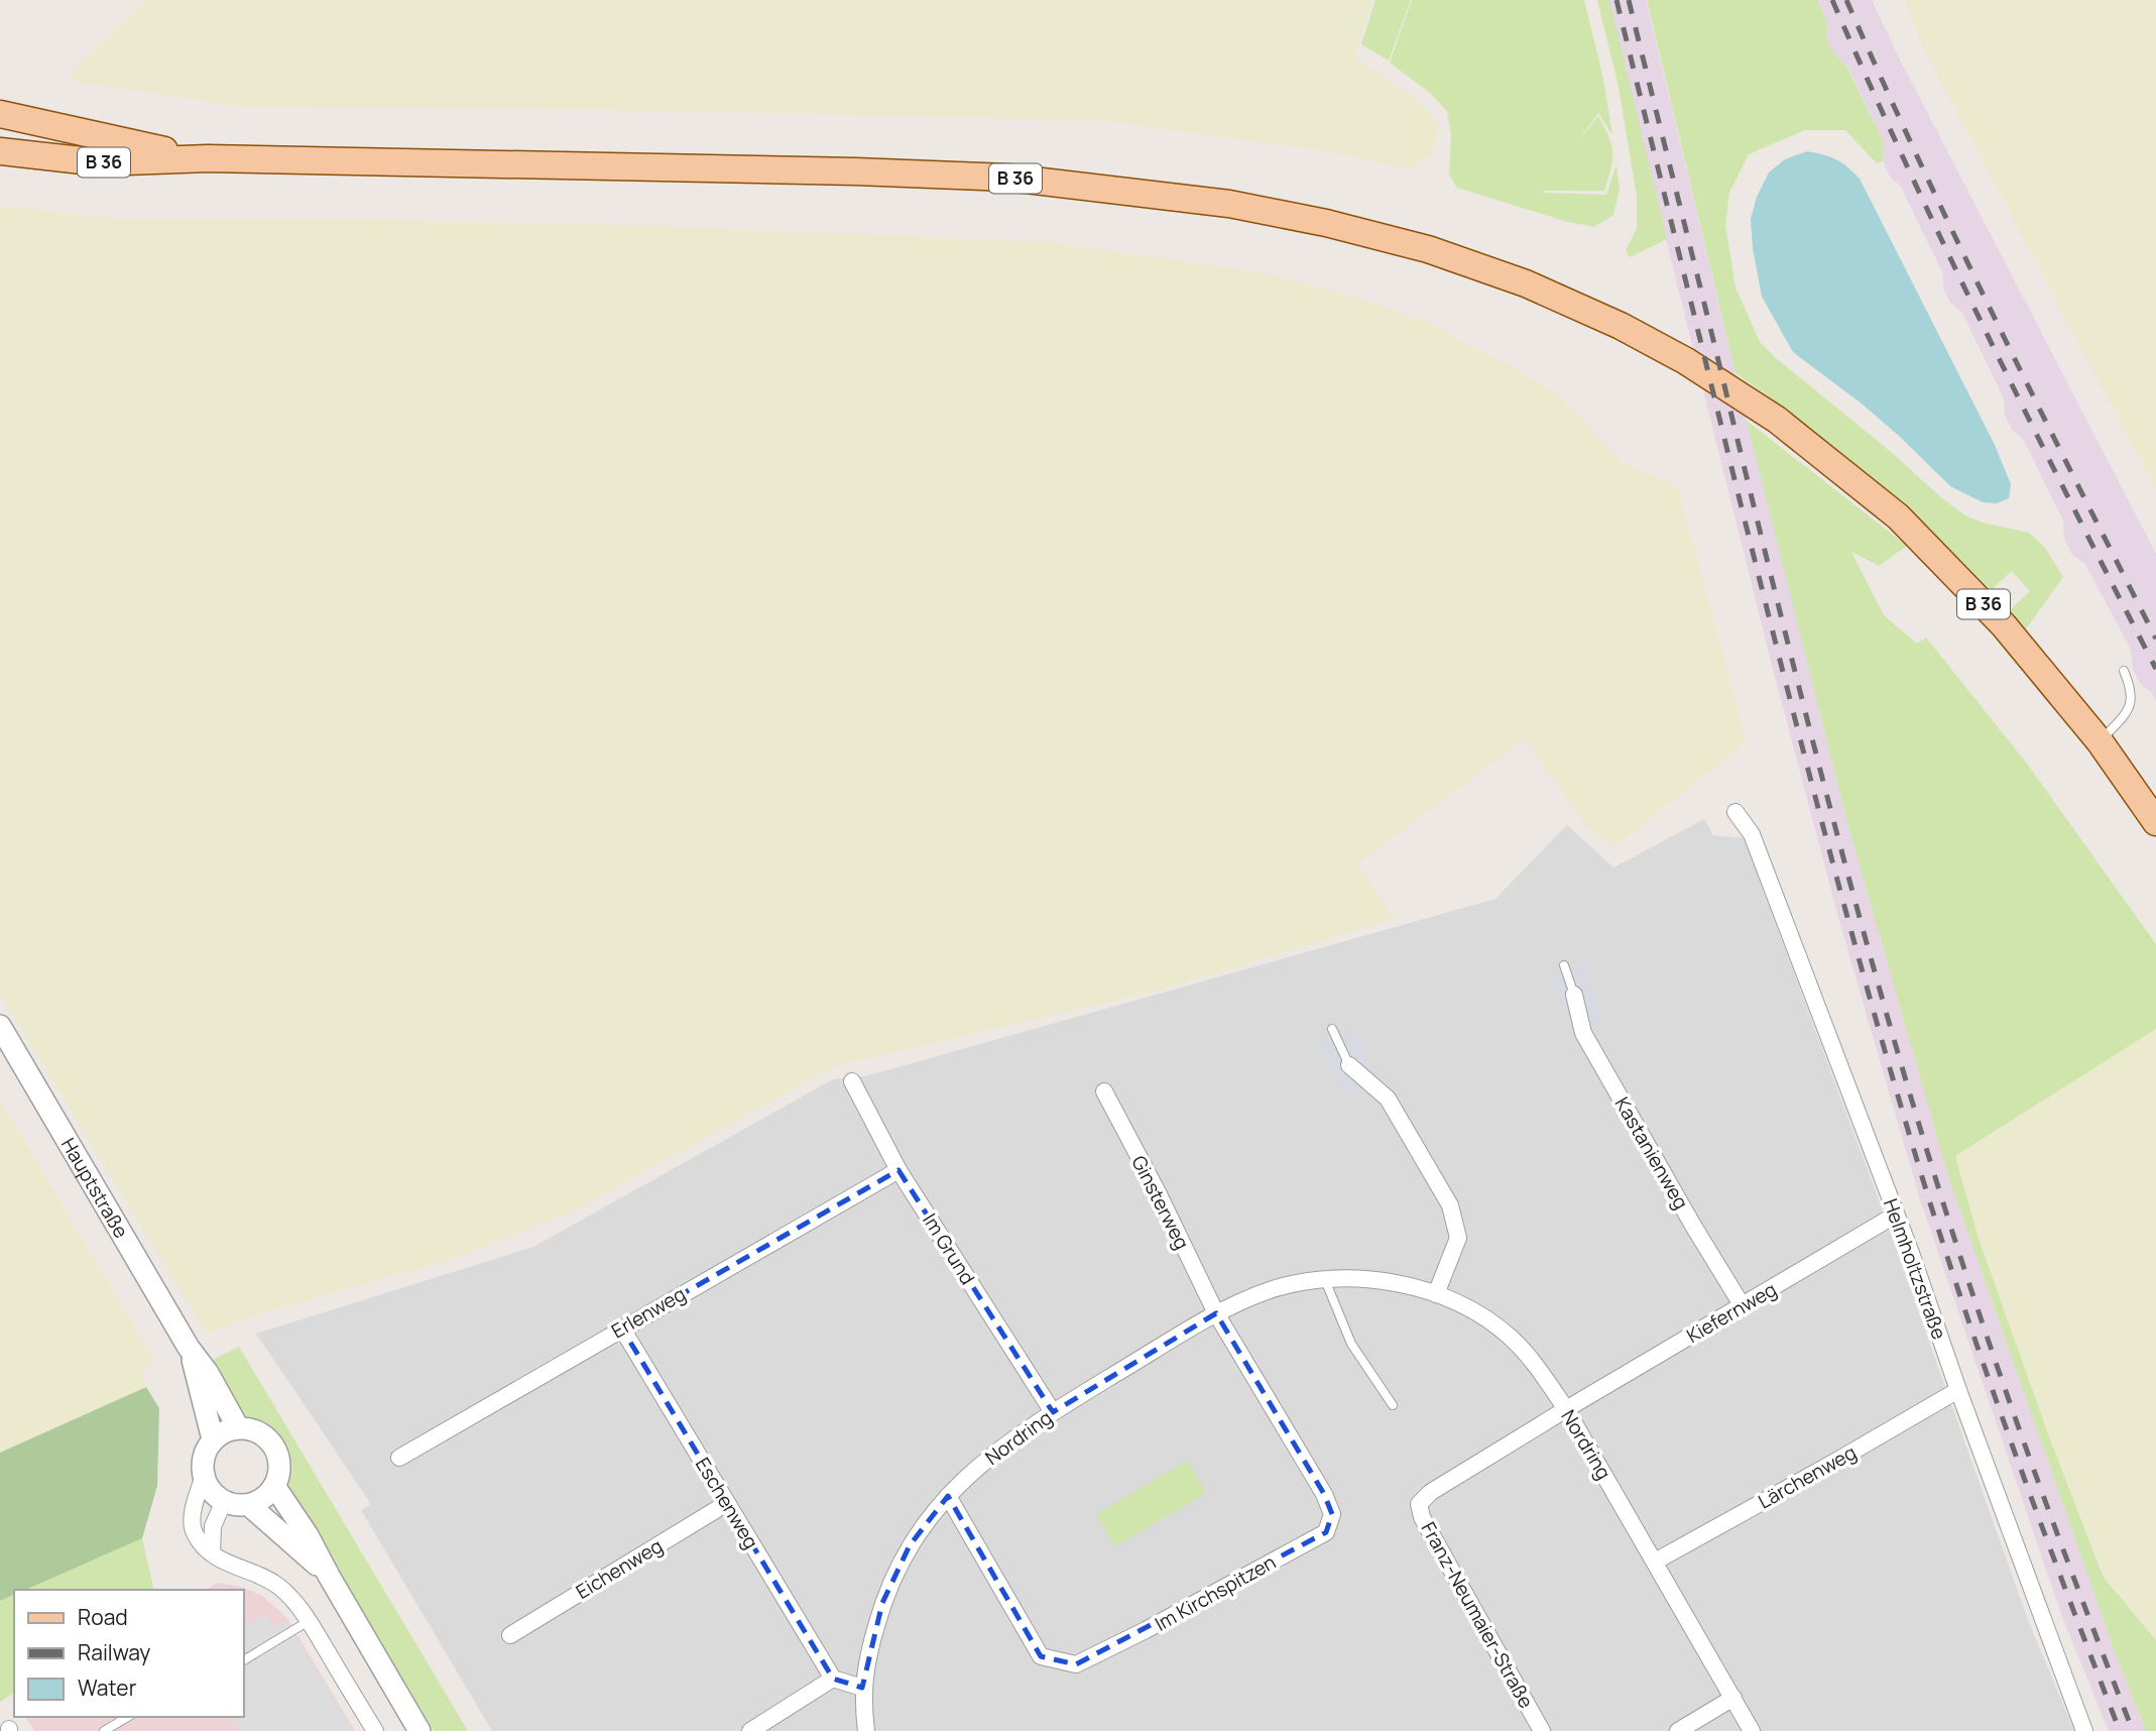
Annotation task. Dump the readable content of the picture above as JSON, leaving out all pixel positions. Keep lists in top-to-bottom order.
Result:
{
  "streets": {
    "main road": ["B 36"],
    "street": [
      "Kastanienweg",
      "Hauptstraße",
      "Ginsterweg",
      "Im Grund",
      "Helmholtzstraße",
      "Erlenweg",
      "Kiefernweg",
      "Nordring",
      "Lärchenweg",
      "Eschenweg",
      "Eichenweg",
      "Im Kirchspitzen",
      "Franz-Neumaier-Straße"
    ]
  },
  "crossings": [
    ["Kastanienweg", "Kiefernweg"],
    ["Ginsterweg", "Nordring"],
    ["Ginsterweg", "Im Kirchspitzen"],
    ["Im Grund", "Erlenweg"],
    ["Im Grund", "Nordring"],
    ["Helmholtzstraße", "Kiefernweg"],
    ["Helmholtzstraße", "Lärchenweg"],
    ["Erlenweg", "Eschenweg"],
    ["Kiefernweg", "Nordring"],
    ["Kiefernweg", "Franz-Neumaier-Straße"],
    ["Nordring", "Lärchenweg"],
    ["Nordring", "Im Kirchspitzen"],
    ["Nordring", "Franz-Neumaier-Straße"],
    ["Eschenweg", "Eichenweg"]
  ],
  "legend": ["Road", "Railway", "Water"]
}
